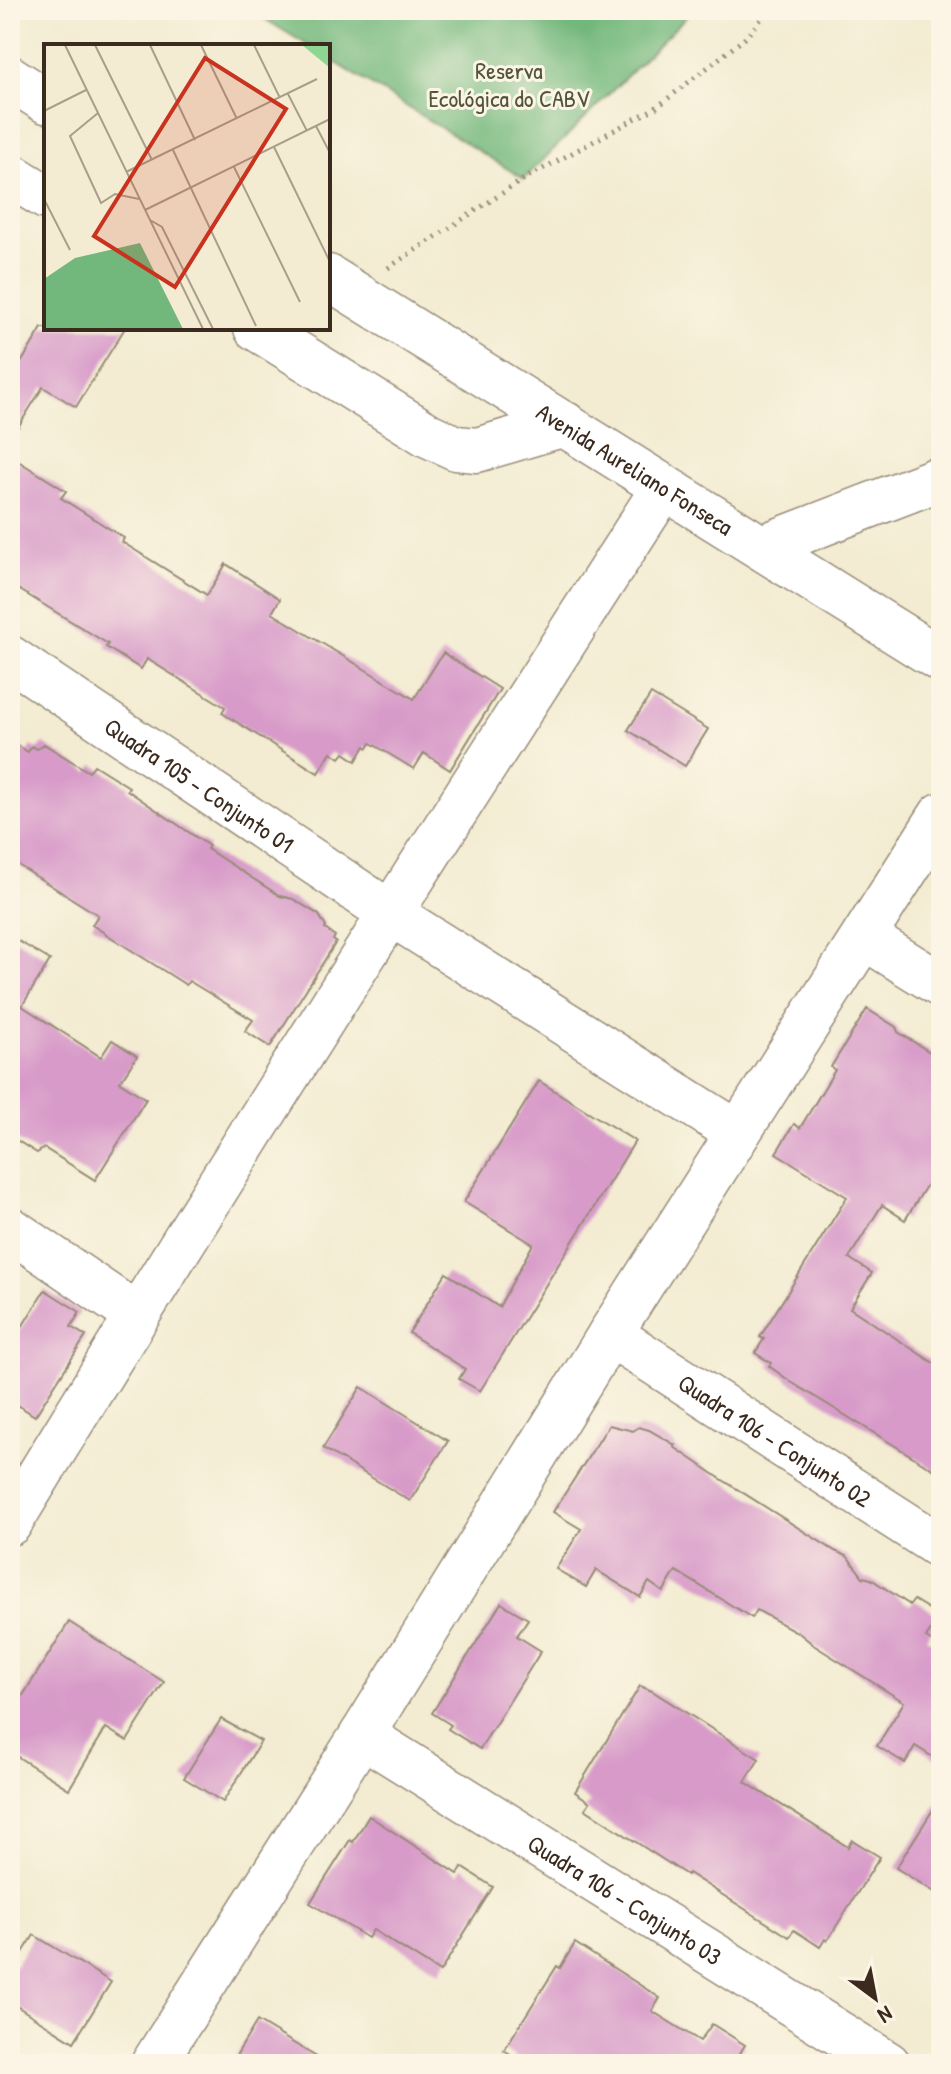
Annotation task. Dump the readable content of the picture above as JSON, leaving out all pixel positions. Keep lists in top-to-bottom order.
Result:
{
  "streets": {
    "street": [
      "Avenida Aureliano Fonseca",
      "Quadra 105 - Conjunto 01",
      "Quadra 106 - Conjunto 02",
      "Quadra 106 - Conjunto 03"
    ]
  },
  "parks": ["Reserva Ecológica do CABV"],
  "north": "bottom right"
}
